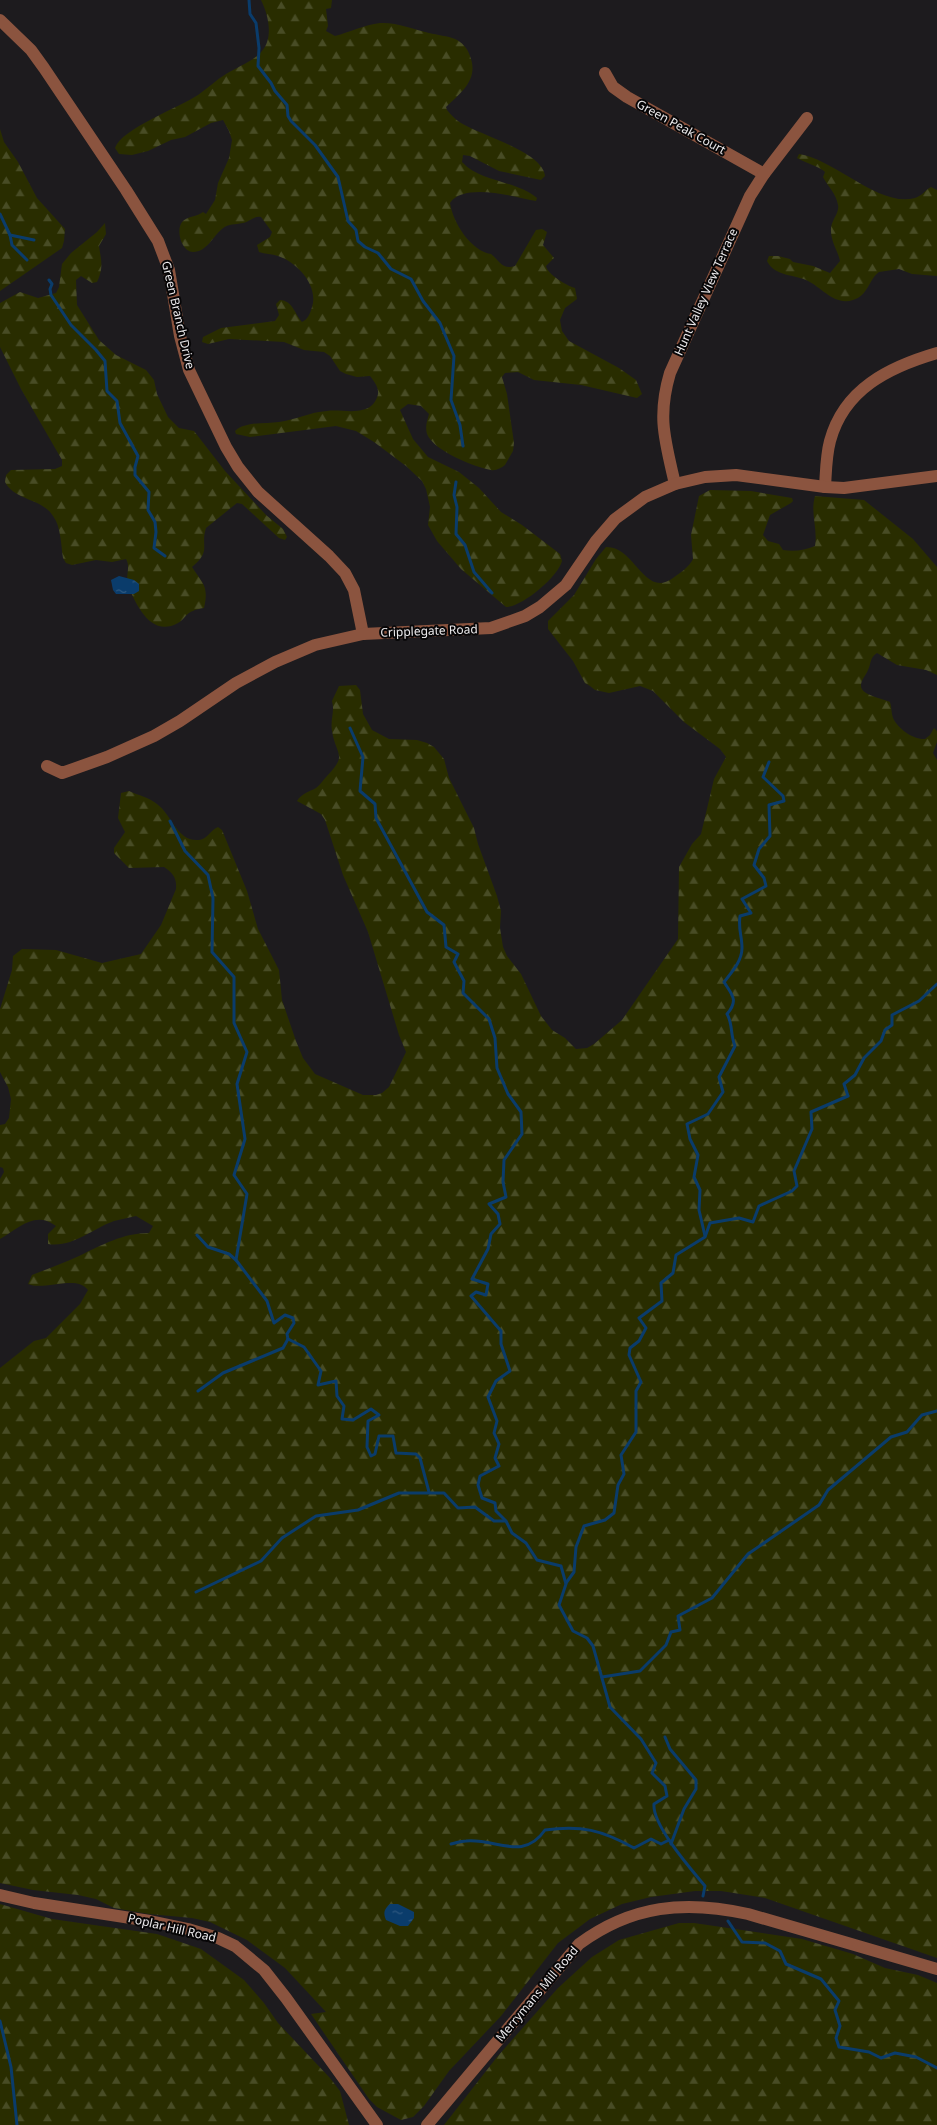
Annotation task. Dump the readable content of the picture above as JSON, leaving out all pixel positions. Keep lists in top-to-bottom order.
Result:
{
  "streets": {
    "street": [
      "Green Peak Court",
      "Hunt Valley View Terrace",
      "Green Branch Drive",
      "Cripplegate Road",
      "Poplar Hill Road",
      "Merrymans Mill Road"
    ]
  },
  "crossings": [
    ["Green Peak Court", "Hunt Valley View Terrace"],
    ["Hunt Valley View Terrace", "Cripplegate Road"],
    ["Green Branch Drive", "Cripplegate Road"]
  ]
}
